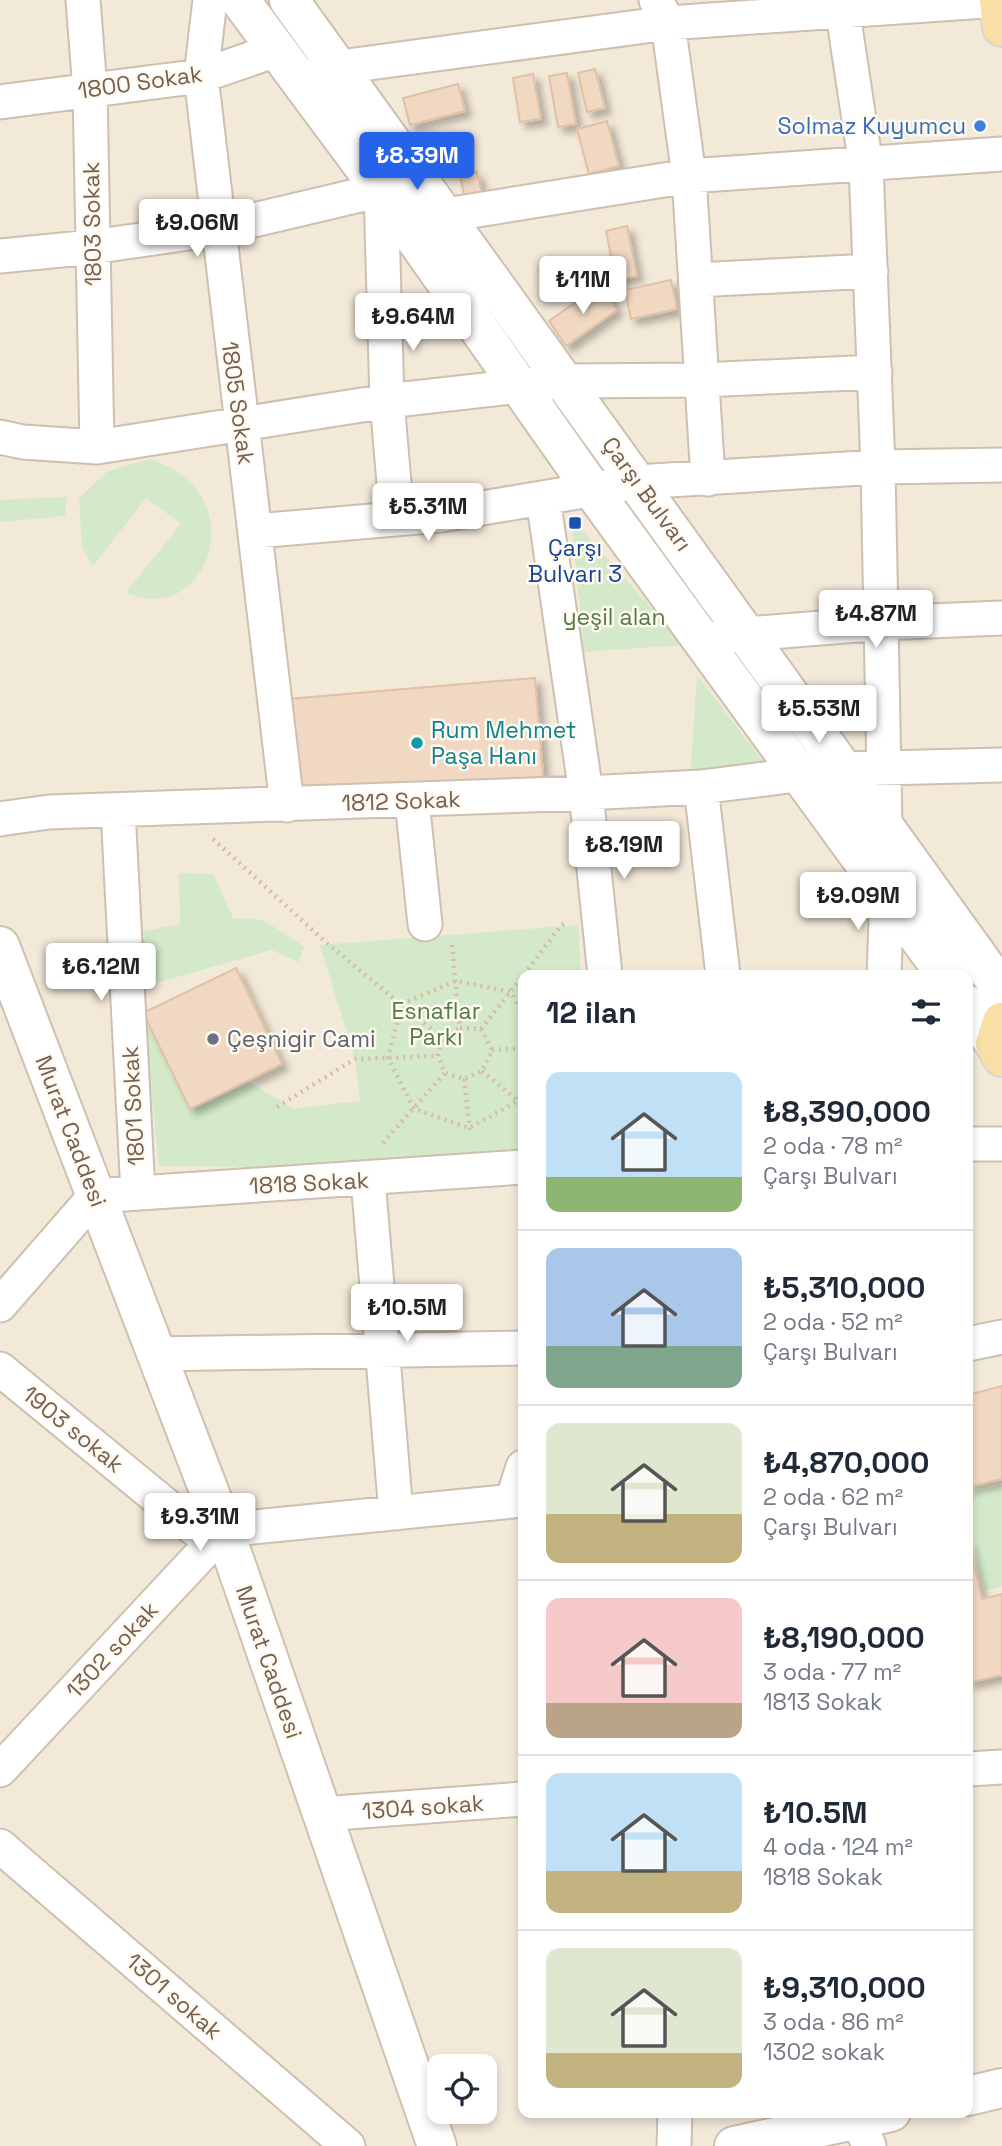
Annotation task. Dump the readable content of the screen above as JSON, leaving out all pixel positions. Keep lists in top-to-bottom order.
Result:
{
  "streets": {
    "street": [
      "1800 Sokak",
      "1803 Sokak",
      "1805 Sokak",
      "Çarşı Bulvarı",
      "1812 Sokak",
      "1801 Sokak",
      "Murat Caddesi",
      "1818 Sokak",
      "1903 sokak",
      "1302 sokak",
      "1304 sokak",
      "1301 sokak"
    ]
  },
  "crossings": [
    ["1800 Sokak", "1803 Sokak"],
    ["1800 Sokak", "1805 Sokak"],
    ["1800 Sokak", "Çarşı Bulvarı"],
    ["1805 Sokak", "1812 Sokak"],
    ["Çarşı Bulvarı", "1812 Sokak"],
    ["1812 Sokak", "1801 Sokak"],
    ["1801 Sokak", "1818 Sokak"],
    ["Murat Caddesi", "1818 Sokak"],
    ["Murat Caddesi", "1903 sokak"],
    ["Murat Caddesi", "1302 sokak"],
    ["Murat Caddesi", "1304 sokak"],
    ["1903 sokak", "1302 sokak"]
  ],
  "parks": ["yeşil alan", "Esnaflar Parkı"],
  "places": {
    "other": ["Solmaz Kuyumcu", "Rum Mehmet Paşa Hanı", "Çeşnigir Cami"],
    "transit": ["Çarşı Bulvarı 3"]
  },
  "page": {
    "price": [
      "₺8.39M",
      "₺9.06M",
      "₺11M",
      "₺9.64M",
      "₺5.31M",
      "₺4.87M",
      "₺5.53M",
      "₺8.19M",
      "₺9.09M",
      "₺6.12M",
      "₺10.5M",
      "₺9.31M"
    ],
    "heading": "12 ilan",
    "list": [
      {
        "name": "₺8,390,000",
        "note": "2 oda · 78 m² · Çarşı Bulvarı"
      },
      {
        "name": "₺5,310,000",
        "note": "2 oda · 52 m² · Çarşı Bulvarı"
      },
      {
        "name": "₺4,870,000",
        "note": "2 oda · 62 m² · Çarşı Bulvarı"
      },
      {
        "name": "₺8,190,000",
        "note": "3 oda · 77 m² · 1813 Sokak"
      },
      {
        "name": "₺10.5M",
        "note": "4 oda · 124 m² · 1818 Sokak"
      },
      {
        "name": "₺9,310,000",
        "note": "3 oda · 86 m² · 1302 sokak"
      }
    ]
  }
}
